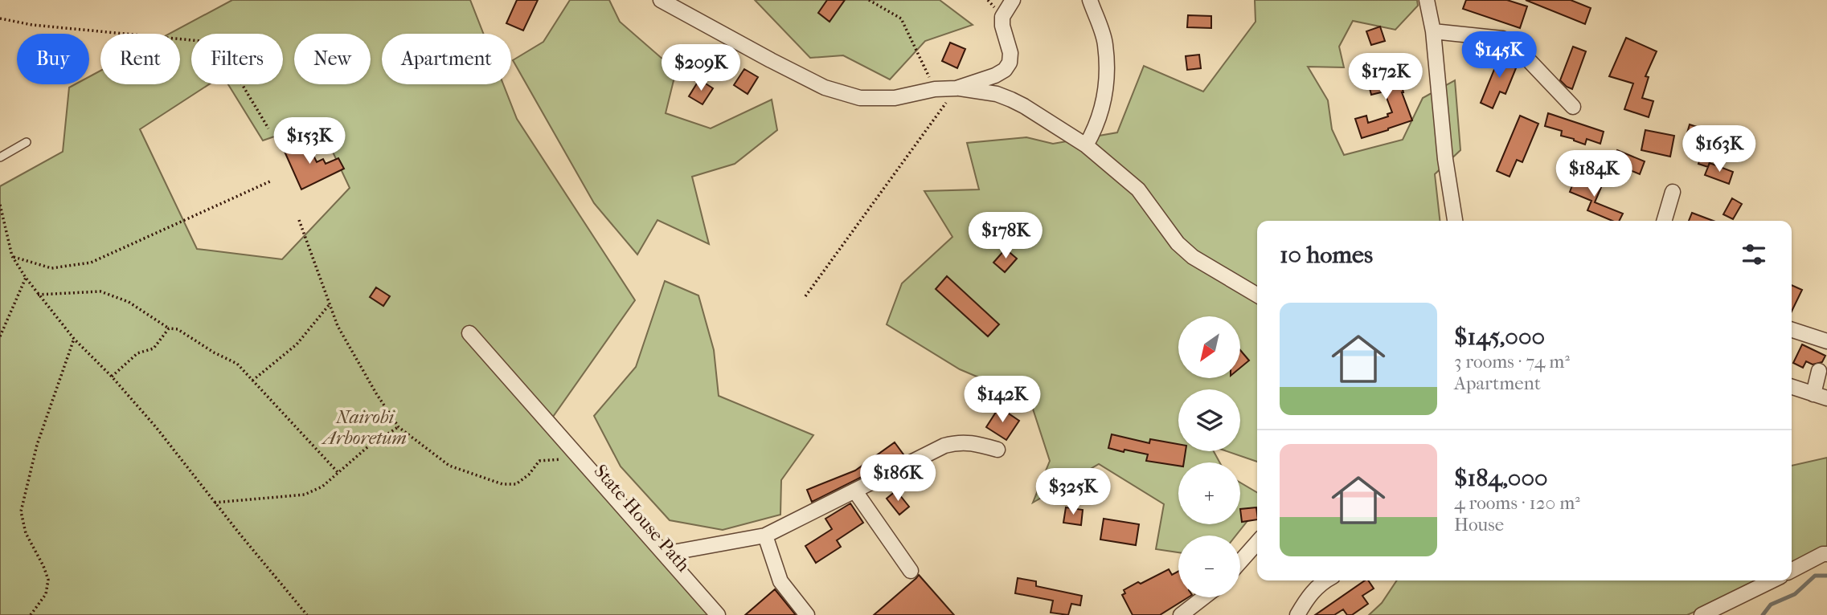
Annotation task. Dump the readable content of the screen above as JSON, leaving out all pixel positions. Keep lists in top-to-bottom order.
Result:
{
  "streets": {
    "path": ["State House Path"]
  },
  "parks": ["Nairobi Arboretum"],
  "north": "bottom left",
  "page": {
    "price": [
      "$145K",
      "$209K",
      "$172K",
      "$153K",
      "$163K",
      "$184K",
      "$178K",
      "$142K",
      "$186K",
      "$325K"
    ],
    "chip": [
      "Buy",
      "Rent",
      "Filters",
      "New",
      "Apartment"
    ],
    "heading": "10 homes",
    "list": [
      {
        "name": "$145,000",
        "note": "3 rooms · 74 m² · Apartment"
      },
      {
        "name": "$184,000",
        "note": "4 rooms · 120 m² · House"
      }
    ],
    "map_buttons": ["+", "−"]
  }
}
